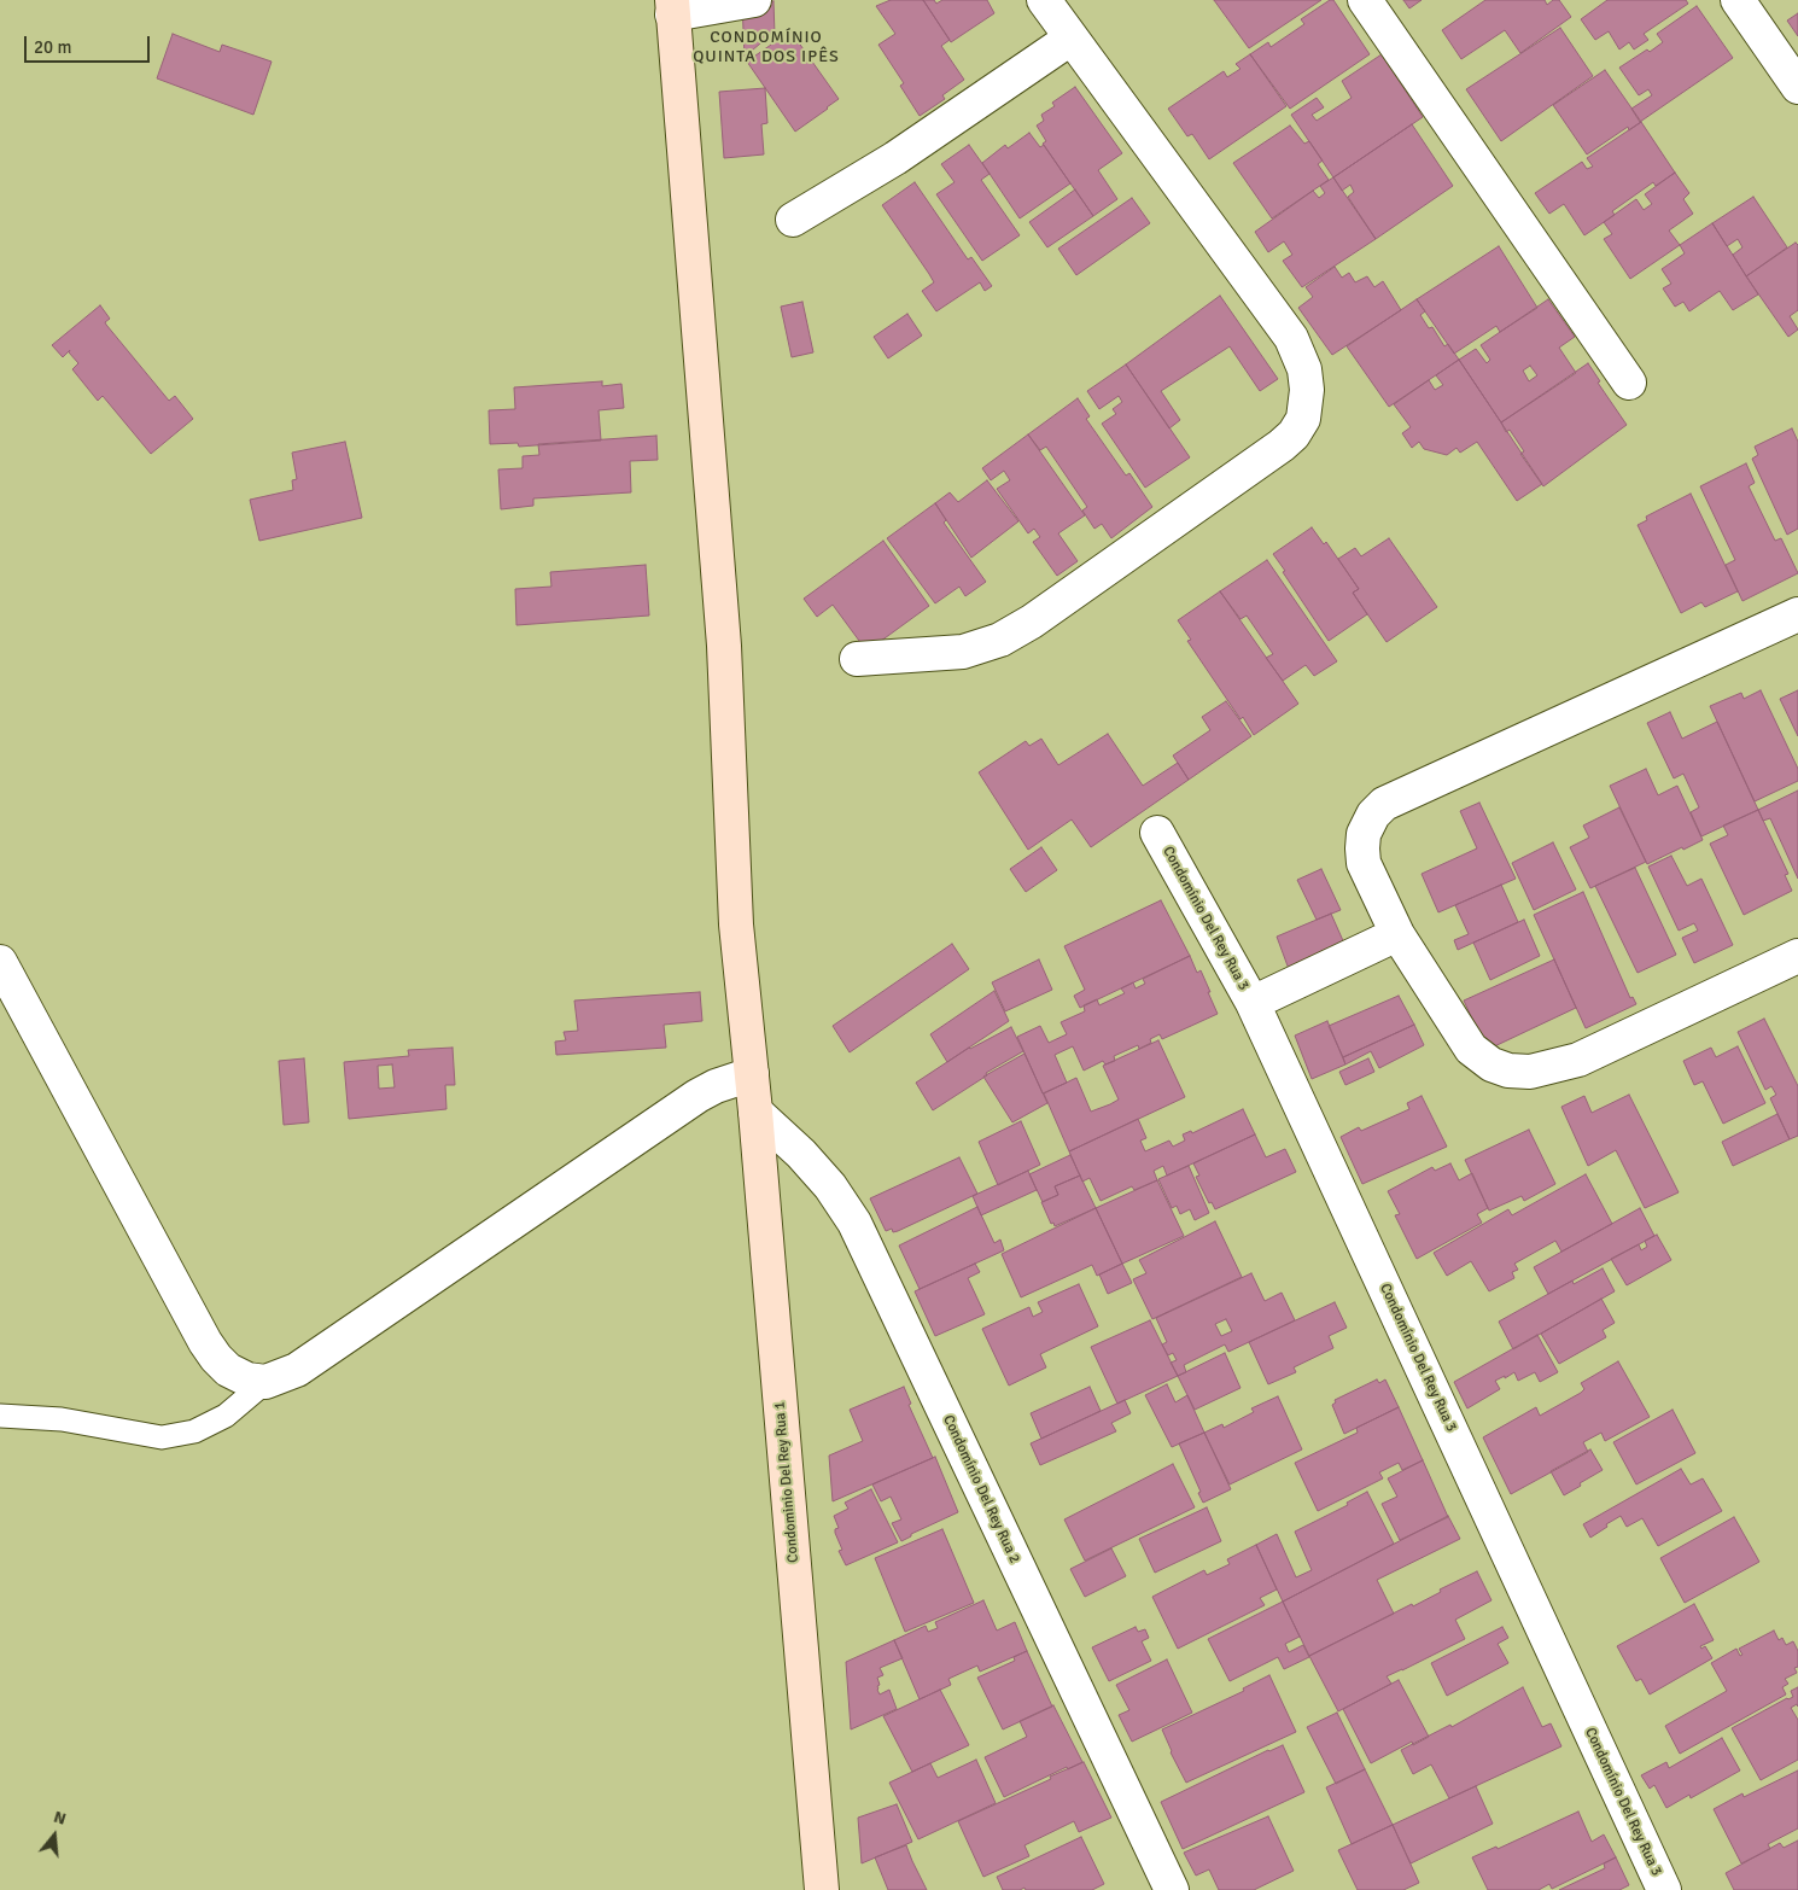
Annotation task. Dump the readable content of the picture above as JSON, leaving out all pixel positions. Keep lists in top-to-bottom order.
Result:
{
  "streets": {
    "street": ["Condomínio Del Rey Rua 3", "Condominio Del Rey Rua 1", "Condomínio Del Rey Rua 2"]
  },
  "crossings": [
    ["Condominio Del Rey Rua 1", "Condomínio Del Rey Rua 2"]
  ],
  "districts": ["CONDOMÍNIO QUINTA DOS IPÊS"],
  "scale_bar": "20 m",
  "north": "top"
}
